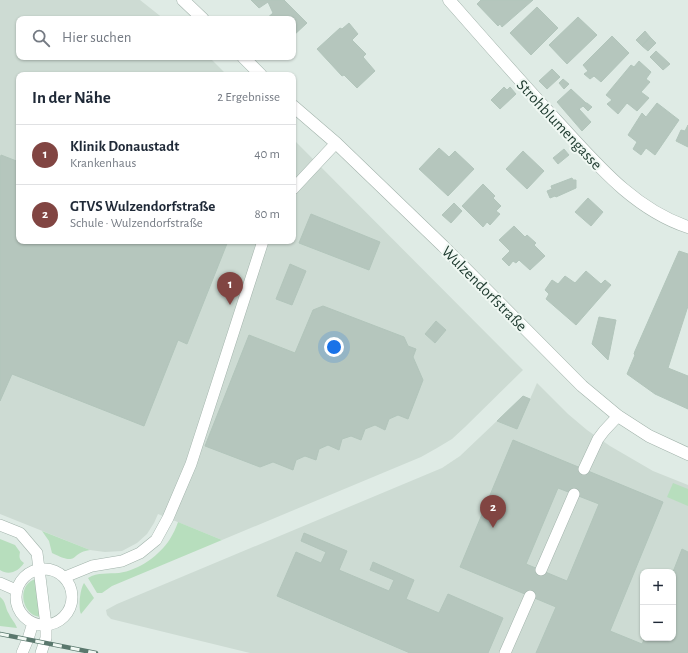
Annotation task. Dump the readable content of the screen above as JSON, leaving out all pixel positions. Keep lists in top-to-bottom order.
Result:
{
  "streets": {
    "street": ["Strohblumengasse", "Wulzendorfstraße"]
  },
  "page": {
    "search": "Hier suchen",
    "heading": ["In der Nähe", "2 Ergebnisse"],
    "list": [
      {
        "mark": "1",
        "name": "Klinik Donaustadt",
        "note": "Krankenhaus",
        "value": "40 m"
      },
      {
        "mark": "2",
        "name": "GTVS Wulzendorfstraße",
        "note": "Schule · Wulzendorfstraße",
        "value": "80 m"
      }
    ],
    "pins": ["1", "2"],
    "map_buttons": ["+", "−"]
  }
}
